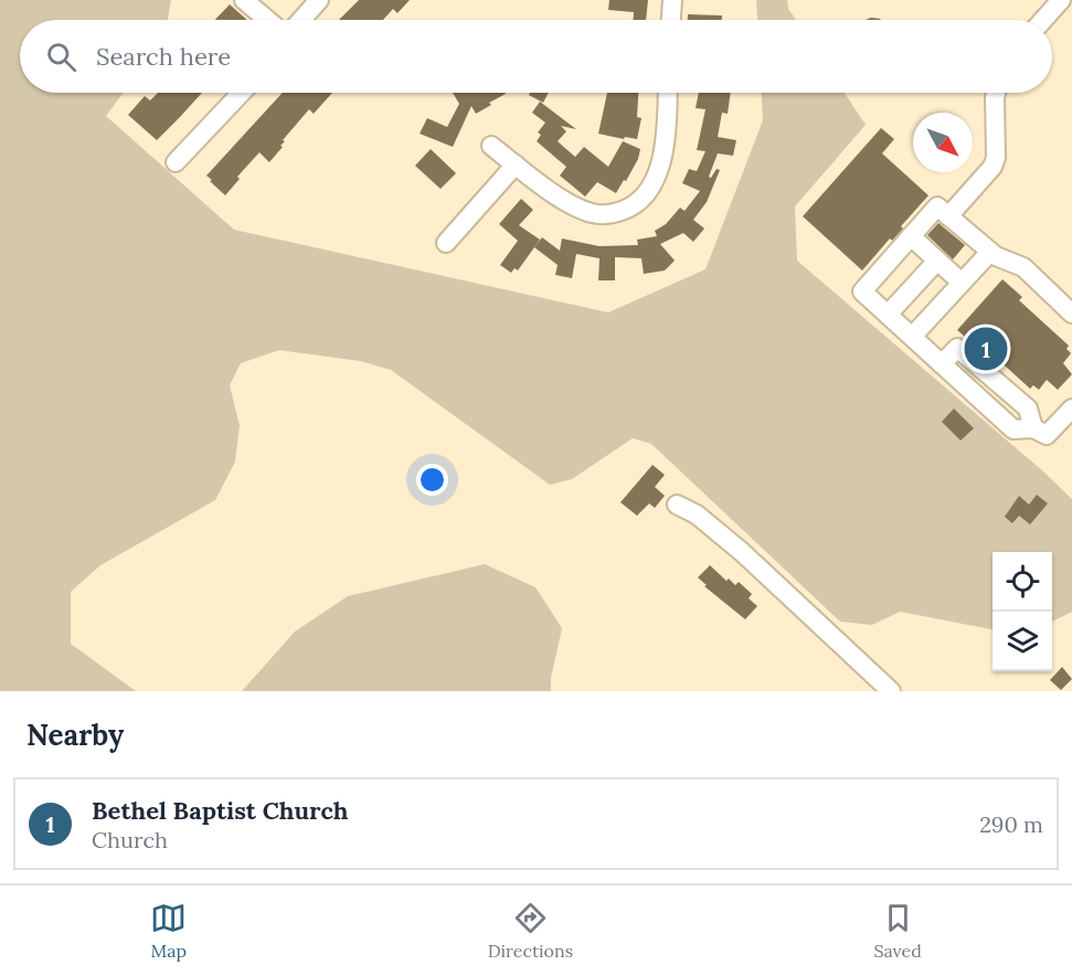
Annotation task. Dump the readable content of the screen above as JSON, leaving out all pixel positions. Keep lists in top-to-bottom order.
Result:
{
  "north": "bottom right",
  "page": {
    "search": "Search here",
    "pins": "1",
    "heading": "Nearby",
    "list": [
      {
        "mark": "1",
        "name": "Bethel Baptist Church",
        "note": "Church",
        "value": "290 m"
      }
    ],
    "nav": ["Map", "Directions", "Saved"]
  }
}
